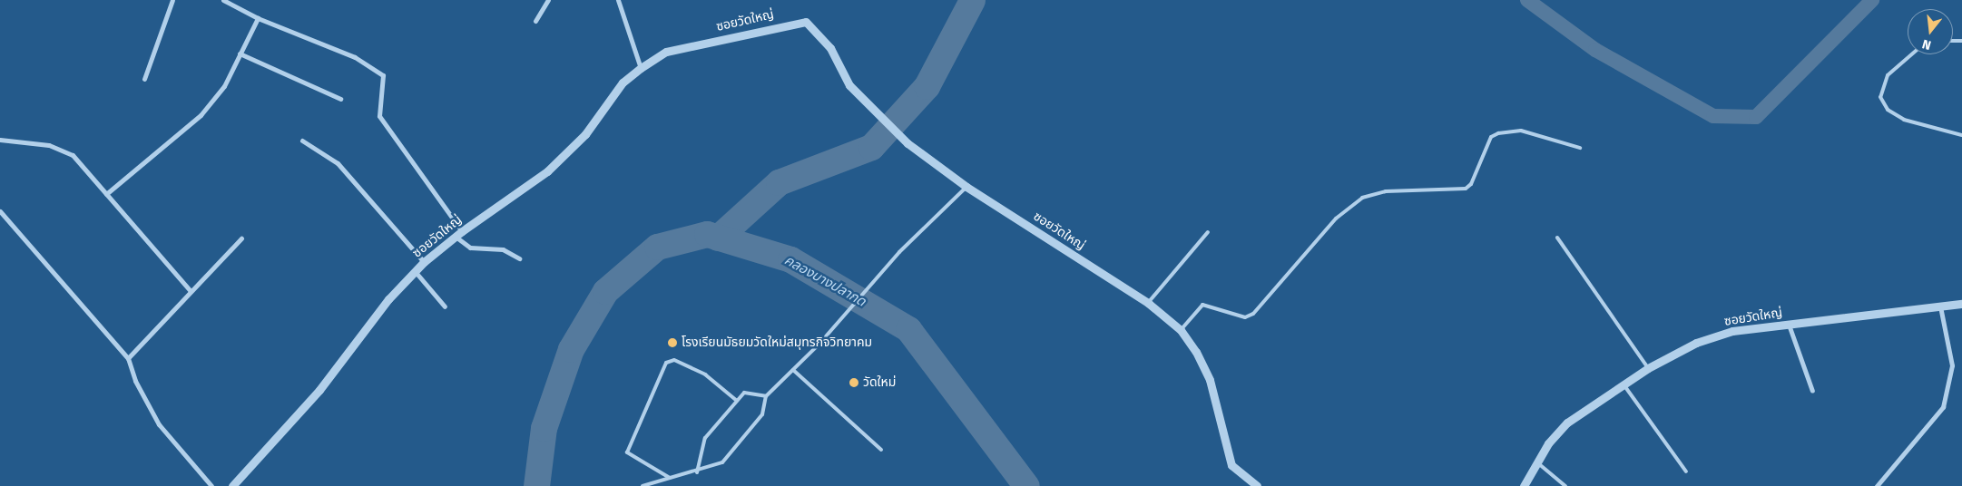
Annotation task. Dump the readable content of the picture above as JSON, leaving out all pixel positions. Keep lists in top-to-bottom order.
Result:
{
  "streets": {
    "street": ["ซอยวัดใหญ่"]
  },
  "water": ["คลองบางปลากด"],
  "places": ["โรงเรียนมัธยมวัดใหม่สมุทรกิจวิทยาคม", "วัดใหม่"],
  "north": "bottom"
}
